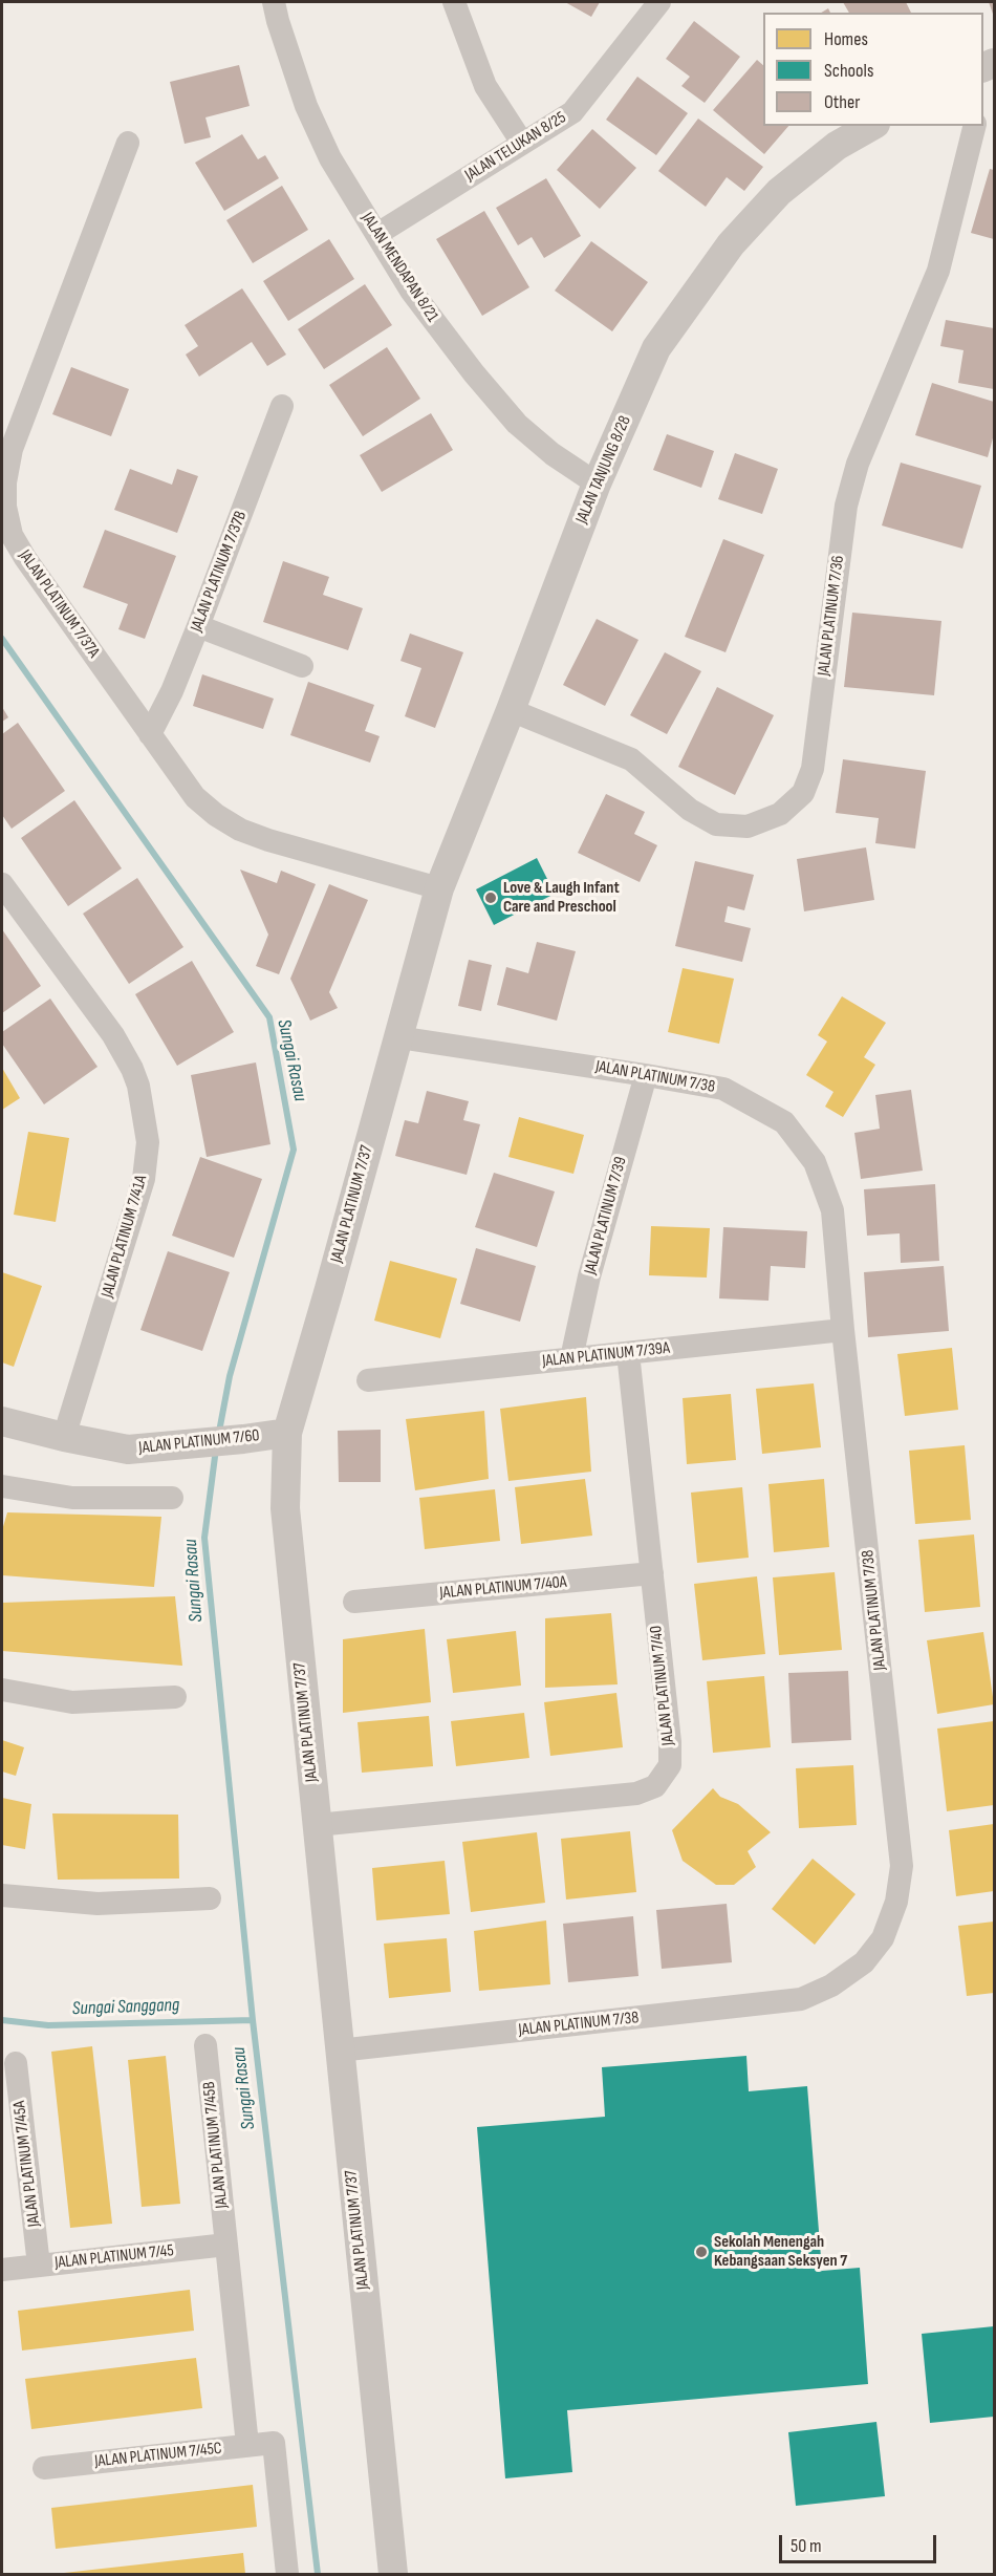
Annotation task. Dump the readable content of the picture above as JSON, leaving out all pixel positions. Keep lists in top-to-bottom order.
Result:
{
  "streets": {
    "street": [
      "JALAN TELUKAN 8/25",
      "JALAN MENDAPAN 8/21",
      "JALAN TANJUNG 8/28",
      "JALAN PLATINUM 7/37B",
      "JALAN PLATINUM 7/37A",
      "JALAN PLATINUM 7/36",
      "JALAN PLATINUM 7/38",
      "JALAN PLATINUM 7/37",
      "JALAN PLATINUM 7/39",
      "JALAN PLATINUM 7/41A",
      "JALAN PLATINUM 7/39A",
      "JALAN PLATINUM 7/60",
      "JALAN PLATINUM 7/40A",
      "JALAN PLATINUM 7/40",
      "JALAN PLATINUM 7/45B",
      "JALAN PLATINUM 7/45A",
      "JALAN PLATINUM 7/45",
      "JALAN PLATINUM 7/45C"
    ]
  },
  "crossings": [
    ["JALAN TELUKAN 8/25", "JALAN MENDAPAN 8/21"],
    ["JALAN MENDAPAN 8/21", "JALAN TANJUNG 8/28"],
    ["JALAN TANJUNG 8/28", "JALAN PLATINUM 7/37A"],
    ["JALAN TANJUNG 8/28", "JALAN PLATINUM 7/36"],
    ["JALAN TANJUNG 8/28", "JALAN PLATINUM 7/37"],
    ["JALAN PLATINUM 7/37B", "JALAN PLATINUM 7/37A"],
    ["JALAN PLATINUM 7/37A", "JALAN PLATINUM 7/37"],
    ["JALAN PLATINUM 7/38", "JALAN PLATINUM 7/37"],
    ["JALAN PLATINUM 7/38", "JALAN PLATINUM 7/39"],
    ["JALAN PLATINUM 7/38", "JALAN PLATINUM 7/39A"],
    ["JALAN PLATINUM 7/37", "JALAN PLATINUM 7/60"],
    ["JALAN PLATINUM 7/37", "JALAN PLATINUM 7/40"],
    ["JALAN PLATINUM 7/39", "JALAN PLATINUM 7/39A"],
    ["JALAN PLATINUM 7/41A", "JALAN PLATINUM 7/60"],
    ["JALAN PLATINUM 7/39A", "JALAN PLATINUM 7/40"],
    ["JALAN PLATINUM 7/40A", "JALAN PLATINUM 7/40"],
    ["JALAN PLATINUM 7/45B", "JALAN PLATINUM 7/45"],
    ["JALAN PLATINUM 7/45B", "JALAN PLATINUM 7/45C"],
    ["JALAN PLATINUM 7/45A", "JALAN PLATINUM 7/45"]
  ],
  "water": ["Sungai Rasau", "Sungai Sanggang"],
  "places": ["Love & Laugh Infant Care and Preschool", "Sekolah Menengah Kebangsaan Seksyen 7"],
  "legend": ["Homes", "Schools", "Other"],
  "scale_bar": "50 m"
}
